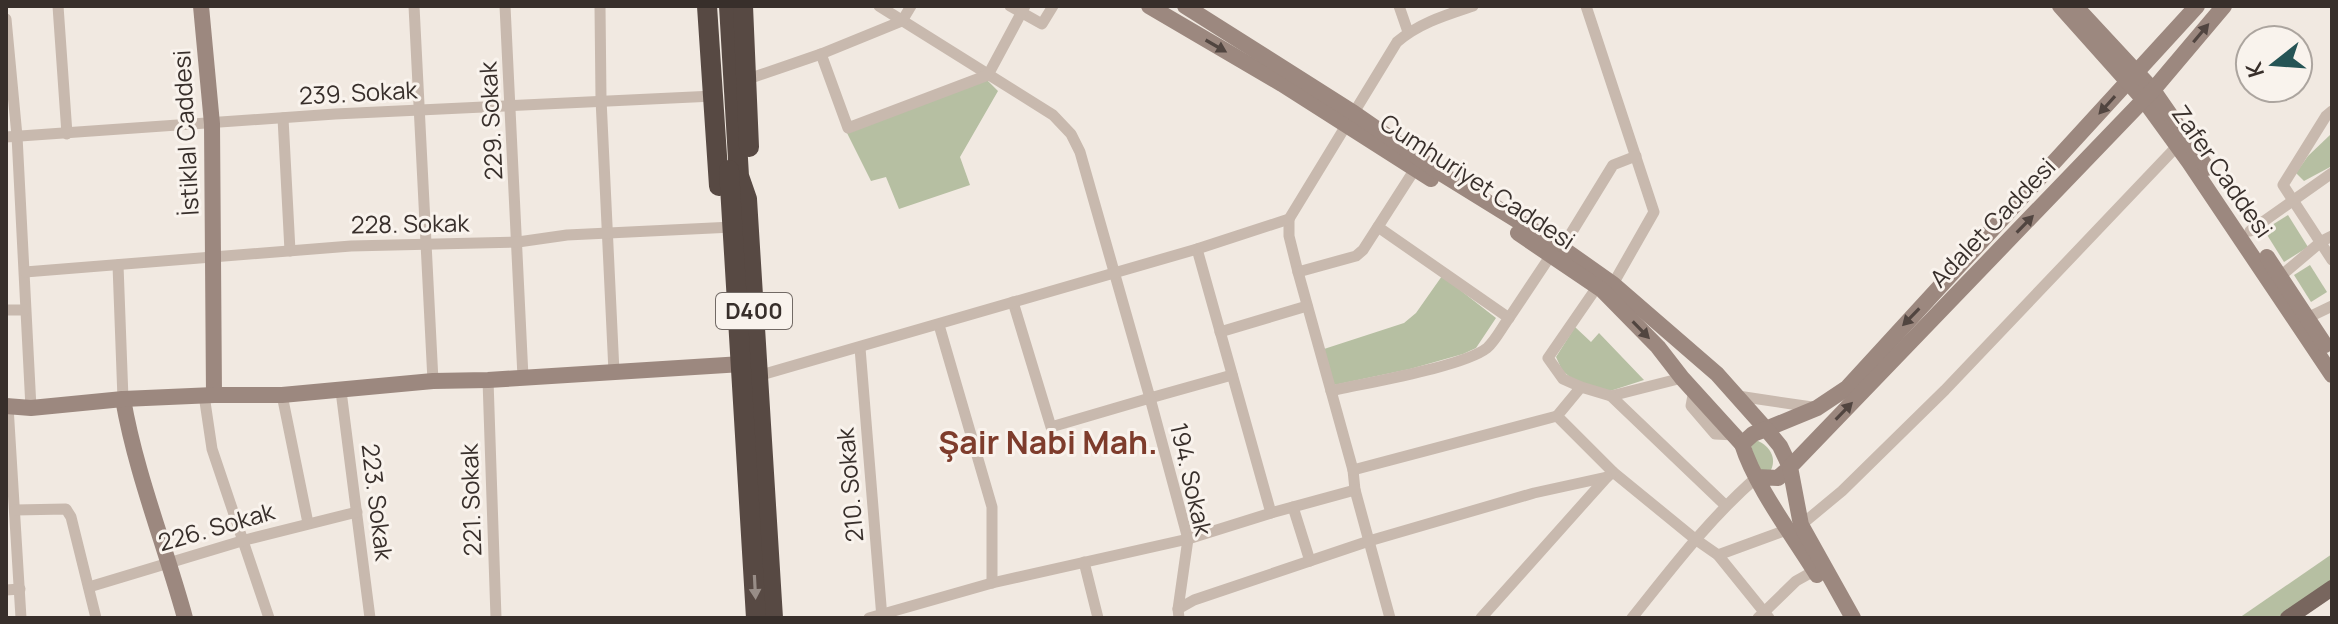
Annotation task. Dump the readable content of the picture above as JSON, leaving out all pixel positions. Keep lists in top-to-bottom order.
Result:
{
  "streets": {
    "highway": ["D400"],
    "main road": [
      "İstiklal Caddesi",
      "Zafer Caddesi",
      "Cumhuriyet Caddesi",
      "Adalet Caddesi"
    ],
    "street": [
      "239. Sokak",
      "229. Sokak",
      "228. Sokak",
      "194. Sokak",
      "210. Sokak",
      "221. Sokak",
      "223. Sokak",
      "226. Sokak"
    ]
  },
  "crossings": [
    ["239. Sokak", "229. Sokak"],
    ["239. Sokak", "İstiklal Caddesi"],
    ["229. Sokak", "228. Sokak"],
    ["İstiklal Caddesi", "228. Sokak"],
    ["Zafer Caddesi", "Adalet Caddesi"],
    ["Cumhuriyet Caddesi", "Adalet Caddesi"],
    ["228. Sokak", "D400"],
    ["223. Sokak", "226. Sokak"]
  ],
  "districts": ["Şair Nabi Mah."],
  "north": "left"
}
